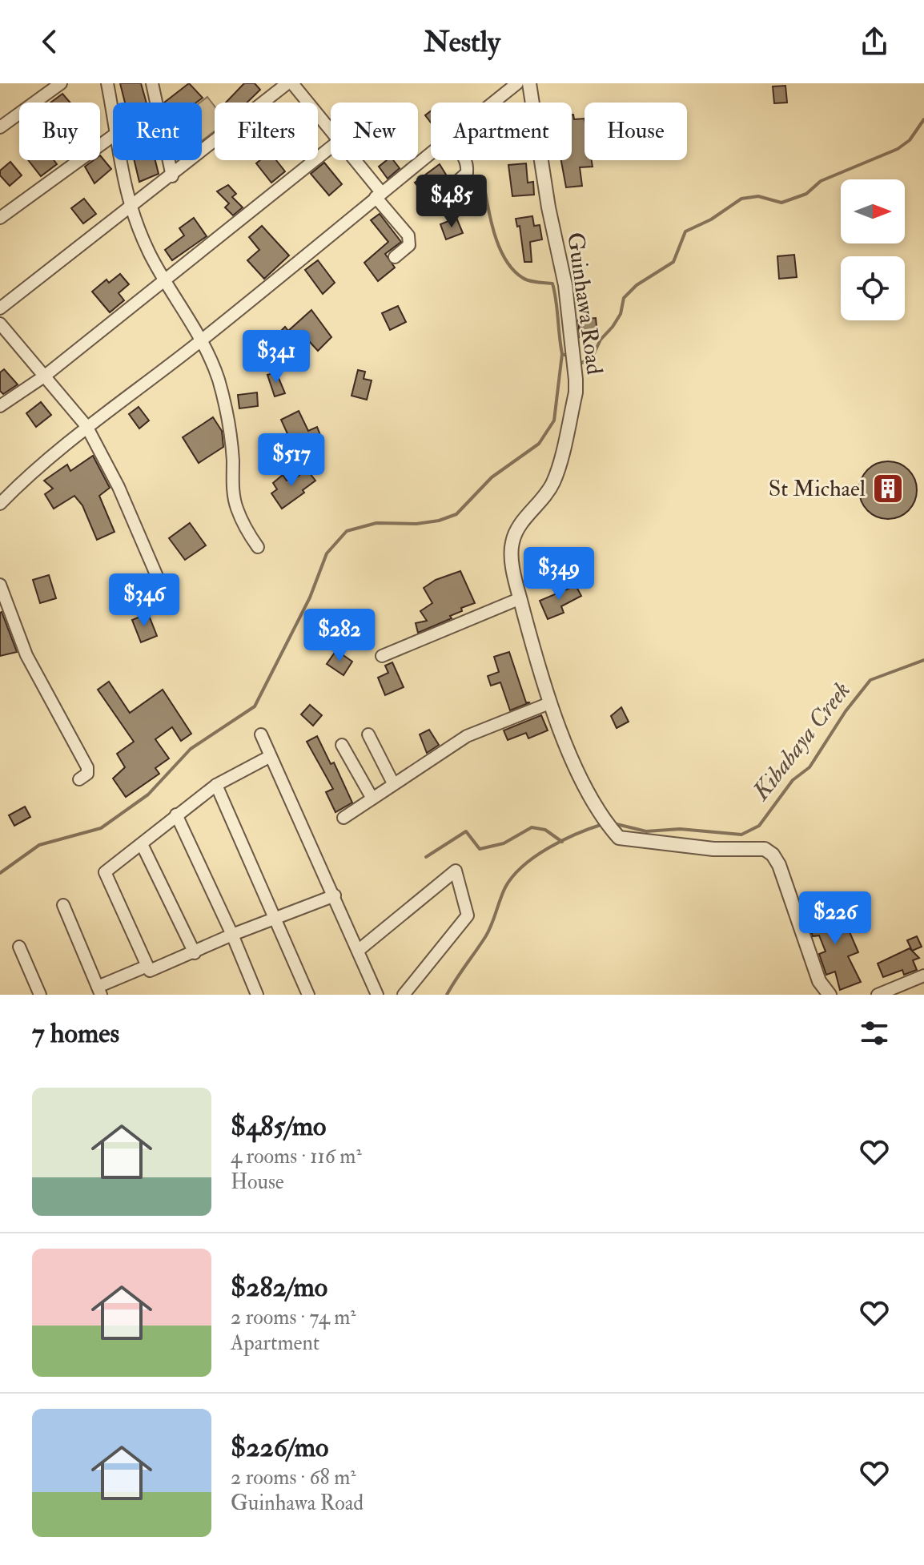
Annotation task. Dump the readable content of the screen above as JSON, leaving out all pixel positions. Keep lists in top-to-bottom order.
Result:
{
  "streets": {
    "street": ["Guinhawa Road"]
  },
  "water": ["Kibabaya Creek"],
  "places": {
    "building": ["St Michael"]
  },
  "north": "right",
  "page": {
    "header": "Nestly",
    "chip": [
      "Buy",
      "Rent",
      "Filters",
      "New",
      "Apartment",
      "House"
    ],
    "price": [
      "$485",
      "$341",
      "$517",
      "$349",
      "$346",
      "$282",
      "$226"
    ],
    "heading": "7 homes",
    "list": [
      {
        "name": "$485/mo",
        "note": "4 rooms · 116 m² · House"
      },
      {
        "name": "$282/mo",
        "note": "2 rooms · 74 m² · Apartment"
      },
      {
        "name": "$226/mo",
        "note": "2 rooms · 68 m² · Guinhawa Road"
      }
    ]
  }
}
